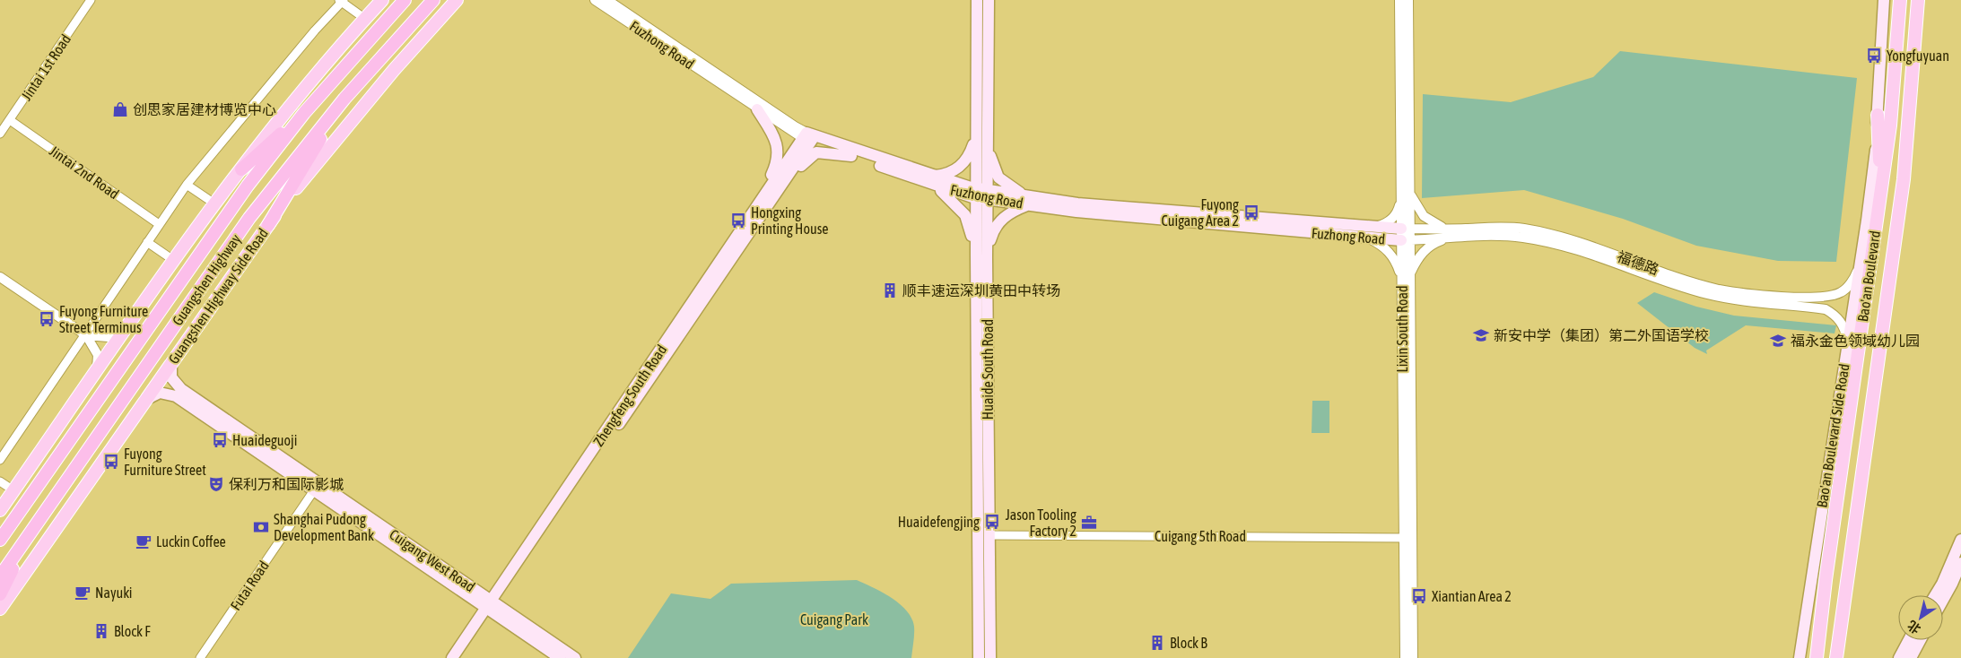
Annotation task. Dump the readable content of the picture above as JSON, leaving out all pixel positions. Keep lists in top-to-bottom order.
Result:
{
  "streets": {
    "highway": ["Guangshen Highway"],
    "main road": [
      "Fuzhong Road",
      "Bao'an Boulevard",
      "Guangshen Highway Side Road",
      "Huaide South Road",
      "Zhengfeng South Road",
      "Bao'an Boulevard Side Road",
      "Cuigang West Road"
    ],
    "street": [
      "Jintai 1st Road",
      "Jintai 2nd Road",
      "福德路",
      "Lixin South Road",
      "Cuigang 5th Road",
      "Futai Road"
    ]
  },
  "crossings": [
    ["Fuzhong Road", "福德路"],
    ["Fuzhong Road", "Lixin South Road"],
    ["Fuzhong Road", "Huaide South Road"],
    ["Fuzhong Road", "Zhengfeng South Road"],
    ["Jintai 1st Road", "Jintai 2nd Road"],
    ["福德路", "Lixin South Road"],
    ["福德路", "Bao'an Boulevard Side Road"],
    ["Guangshen Highway Side Road", "Cuigang West Road"],
    ["Lixin South Road", "Cuigang 5th Road"],
    ["Huaide South Road", "Cuigang 5th Road"],
    ["Zhengfeng South Road", "Cuigang West Road"],
    ["Cuigang West Road", "Futai Road"]
  ],
  "parks": ["Cuigang Park"],
  "places": {
    "bus stop": [
      "Yongfuyuan",
      "Fuyong Cuigang Area 2",
      "Hongxing Printing House",
      "Fuyong Furniture Street Terminus",
      "Huaideguoji",
      "Fuyong Furniture Street",
      "Huaidefengjing",
      "Xiantian Area 2"
    ],
    "shop": ["创思家居建材博览中心"],
    "building": ["顺丰速运深圳黄田中转场", "Block F", "Block B"],
    "school or university": ["新安中学（集团）第二外国语学校", "福永金色领域幼儿园"],
    "theatre": ["保利万和国际影城"],
    "office": ["Jason Tooling Factory 2"],
    "bank": ["Shanghai Pudong Development Bank"],
    "cafe": ["Luckin Coffee", "Nayuki"]
  },
  "north": "bottom left"
}
